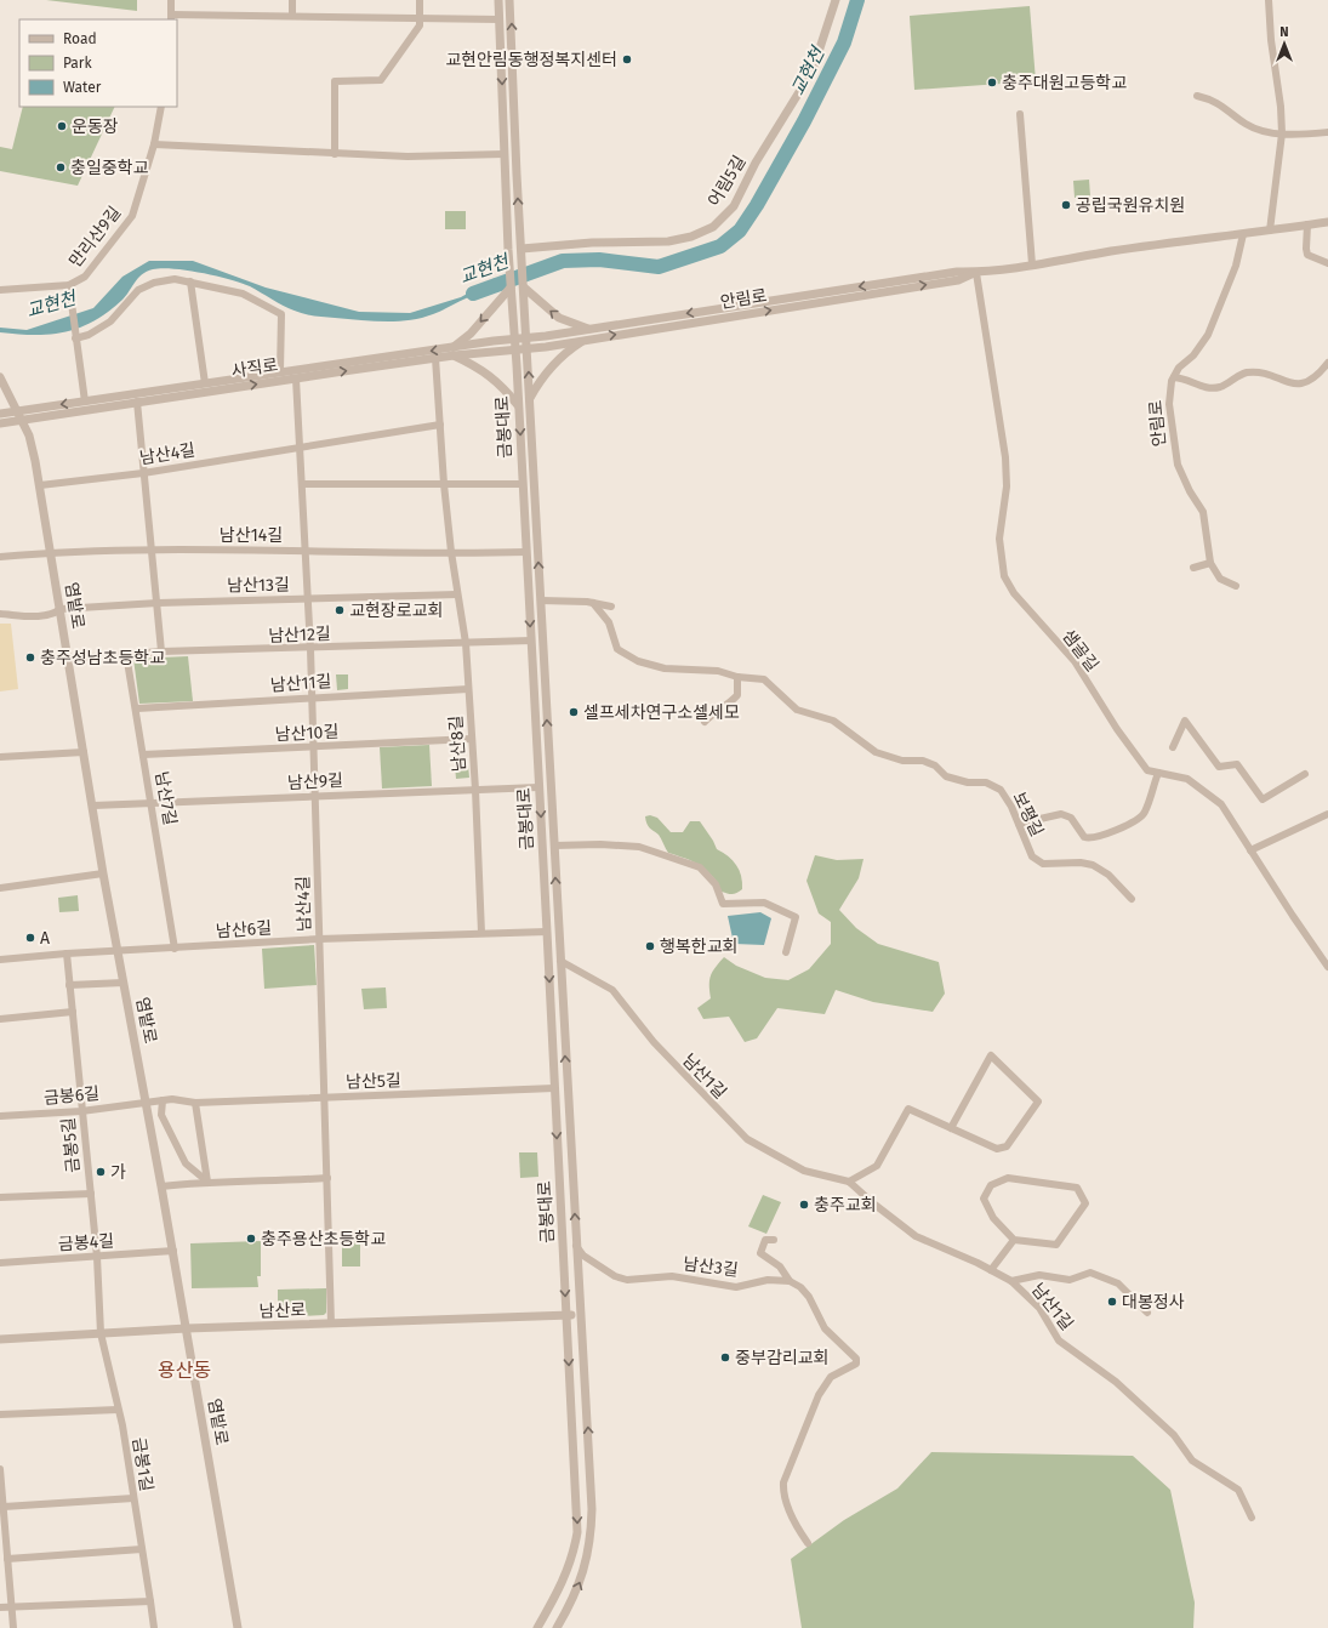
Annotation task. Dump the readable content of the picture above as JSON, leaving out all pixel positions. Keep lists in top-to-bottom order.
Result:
{
  "streets": {
    "street": [
      "어림5길",
      "만리산9길",
      "안림로",
      "사직로",
      "금봉대로",
      "남산4길",
      "남산14길",
      "남산13길",
      "염밭로",
      "남산12길",
      "샘골길",
      "남산11길",
      "남산10길",
      "남산8길",
      "남산9길",
      "남산7길",
      "보평길",
      "남산6길",
      "남산1길",
      "남산5길",
      "금봉6길",
      "금봉5길",
      "금봉4길",
      "남산3길",
      "남산로",
      "금봉1길"
    ]
  },
  "crossings": [
    ["어림5길", "금봉대로"],
    ["안림로", "사직로"],
    ["안림로", "금봉대로"],
    ["안림로", "샘골길"],
    ["사직로", "금봉대로"],
    ["사직로", "남산4길"],
    ["사직로", "염밭로"],
    ["금봉대로", "남산14길"],
    ["금봉대로", "남산12길"],
    ["금봉대로", "남산9길"],
    ["금봉대로", "남산6길"],
    ["금봉대로", "남산1길"],
    ["금봉대로", "남산5길"],
    ["금봉대로", "남산3길"],
    ["금봉대로", "남산로"],
    ["남산4길", "남산14길"],
    ["남산4길", "남산13길"],
    ["남산4길", "염밭로"],
    ["남산4길", "남산12길"],
    ["남산4길", "남산11길"],
    ["남산4길", "남산10길"],
    ["남산4길", "남산9길"],
    ["남산4길", "남산6길"],
    ["남산4길", "남산5길"],
    ["남산4길", "남산로"],
    ["남산14길", "염밭로"],
    ["남산14길", "남산8길"],
    ["남산13길", "염밭로"],
    ["남산13길", "남산8길"],
    ["염밭로", "남산12길"],
    ["염밭로", "남산9길"],
    ["염밭로", "남산6길"],
    ["염밭로", "남산5길"],
    ["염밭로", "금봉6길"],
    ["염밭로", "금봉4길"],
    ["염밭로", "남산로"],
    ["남산12길", "남산8길"],
    ["남산12길", "남산7길"],
    ["남산11길", "남산8길"],
    ["남산11길", "남산7길"],
    ["남산10길", "남산8길"],
    ["남산10길", "남산7길"],
    ["남산8길", "남산9길"],
    ["남산8길", "남산6길"],
    ["남산9길", "남산7길"],
    ["남산7길", "남산6길"],
    ["남산6길", "금봉5길"],
    ["남산5길", "금봉6길"],
    ["금봉6길", "금봉5길"],
    ["금봉5길", "금봉4길"],
    ["금봉5길", "남산로"],
    ["금봉5길", "금봉1길"],
    ["남산로", "금봉1길"]
  ],
  "districts": ["용산동"],
  "water": ["교현천"],
  "places": [
    "교현안림동행정복지센터",
    "충주대원고등학교",
    "운동장",
    "충일중학교",
    "공립국원유치원",
    "교현장로교회",
    "충주성남초등학교",
    "셀프세차연구소셀세모",
    "A",
    "행복한교회",
    "가",
    "충주교회",
    "충주용산초등학교",
    "대봉정사",
    "중부감리교회"
  ],
  "legend": ["Road", "Park", "Water"],
  "north": "top"
}
